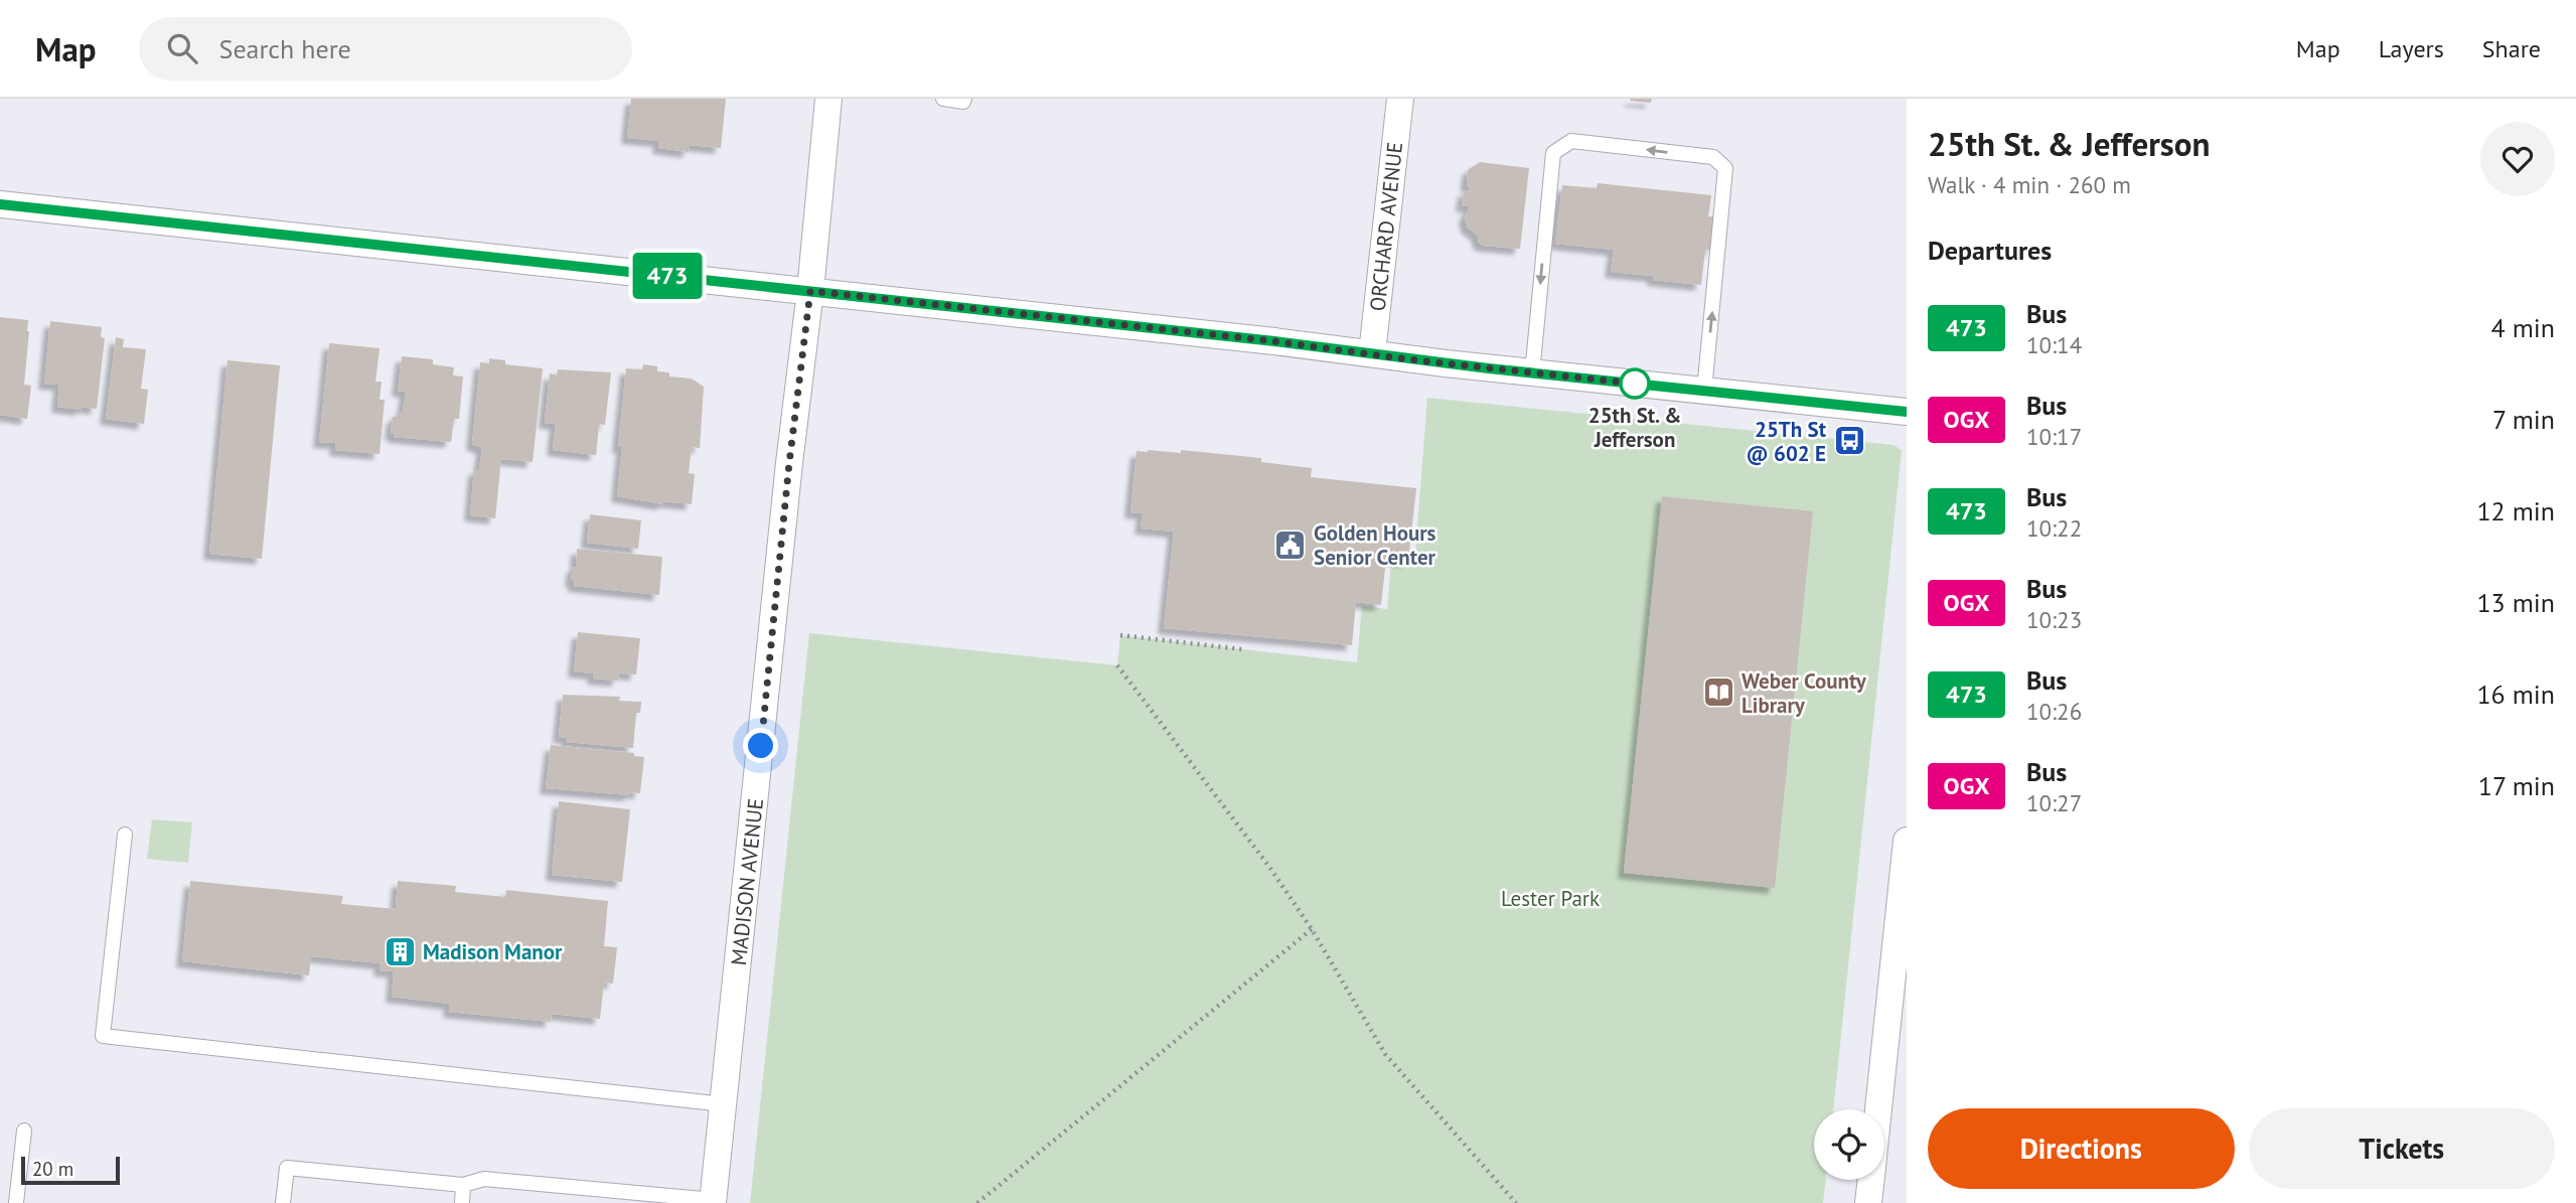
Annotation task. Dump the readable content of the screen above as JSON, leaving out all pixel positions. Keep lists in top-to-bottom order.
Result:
{
  "streets": {
    "street": ["ORCHARD AVENUE", "MADISON AVENUE"]
  },
  "parks": ["Lester Park"],
  "places": {
    "other": ["25th St. & Jefferson"],
    "bus stop": ["25Th St @ 602 E"],
    "public building": ["Golden Hours Senior Center"],
    "library": ["Weber County Library"],
    "building": ["Madison Manor"]
  },
  "lines": ["bus line 473"],
  "scale_bar": "20 m",
  "page": {
    "header": "Map",
    "search": "Search here",
    "nav": ["Map", "Layers", "Share"],
    "on_map": "473",
    "heading": [
      ["25th St. & Jefferson", "Walk · 4 min · 260 m"],
      "Departures"
    ],
    "list": [
      {
        "mark": "473",
        "name": "Bus",
        "note": "10:14",
        "value": "4 min"
      },
      {
        "mark": "OGX",
        "name": "Bus",
        "note": "10:17",
        "value": "7 min"
      },
      {
        "mark": "473",
        "name": "Bus",
        "note": "10:22",
        "value": "12 min"
      },
      {
        "mark": "OGX",
        "name": "Bus",
        "note": "10:23",
        "value": "13 min"
      },
      {
        "mark": "473",
        "name": "Bus",
        "note": "10:26",
        "value": "16 min"
      },
      {
        "mark": "OGX",
        "name": "Bus",
        "note": "10:27",
        "value": "17 min"
      }
    ],
    "buttons": ["Directions", "Tickets"],
    "scale": "20 m"
  }
}
